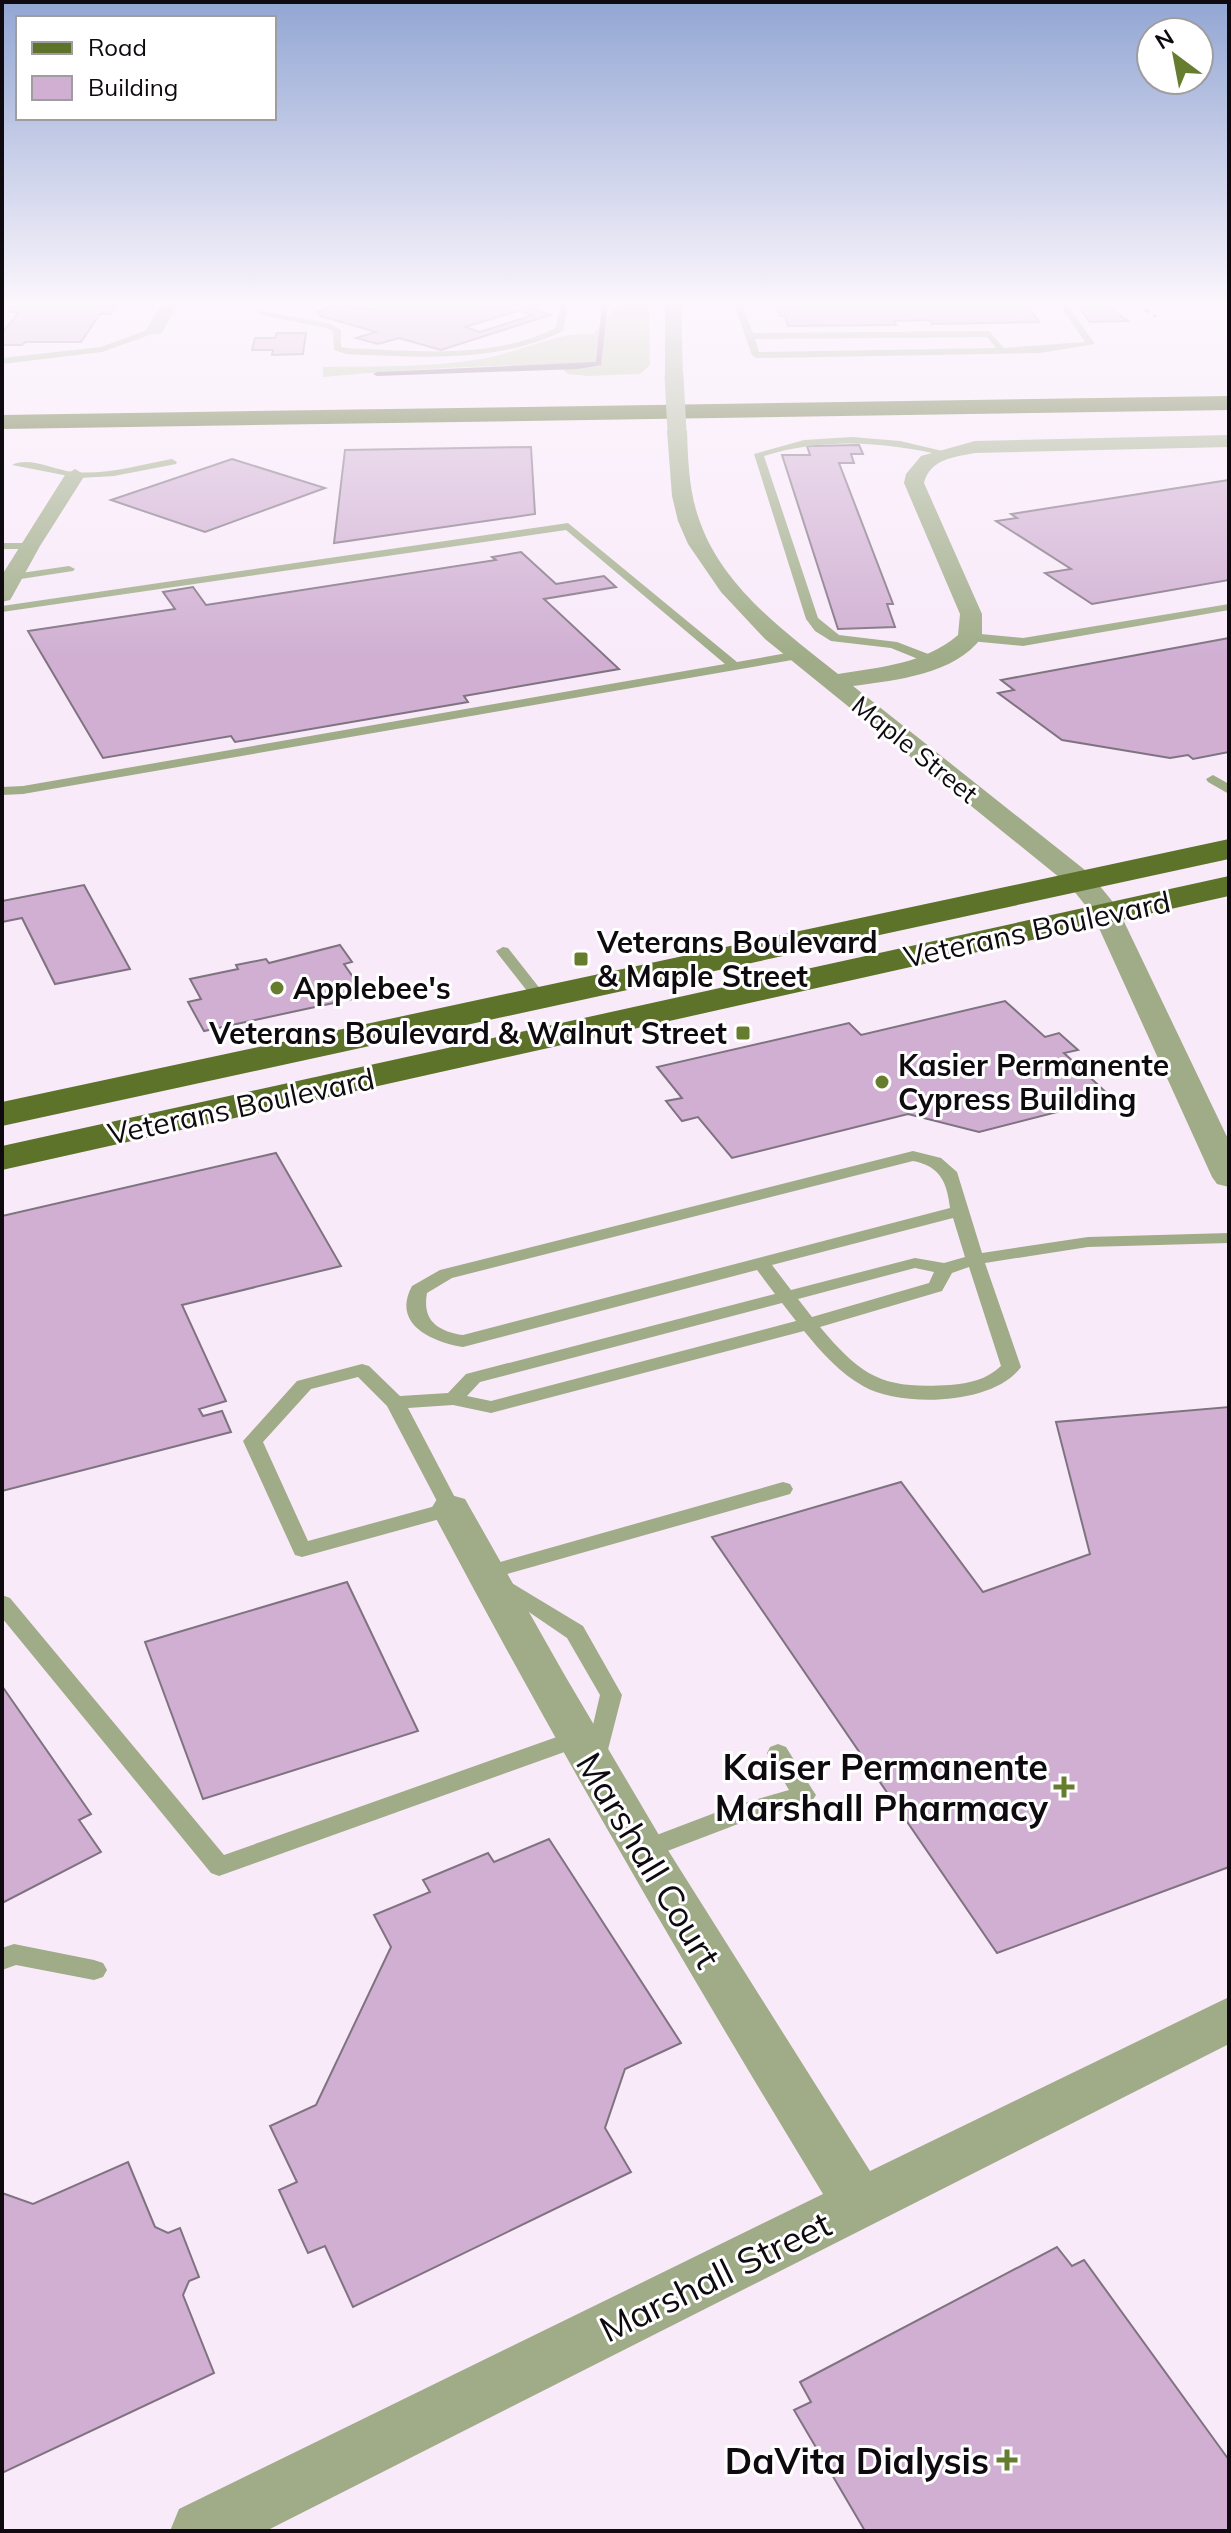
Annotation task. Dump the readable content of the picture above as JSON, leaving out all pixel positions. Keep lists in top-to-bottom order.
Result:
{
  "streets": {
    "main road": ["Veterans Boulevard"],
    "street": ["Maple Street", "Marshall Court", "Marshall Street"]
  },
  "crossings": [
    ["Maple Street", "Veterans Boulevard"],
    ["Marshall Court", "Marshall Street"]
  ],
  "places": {
    "transit": ["Veterans Boulevard & Maple Street", "Veterans Boulevard & Walnut Street"],
    "other": ["Applebee's", "Kasier Permanente Cypress Building"],
    "health": ["Kaiser Permanente Marshall Pharmacy", "DaVita Dialysis"]
  },
  "legend": ["Road", "Building"],
  "north": "top left"
}
